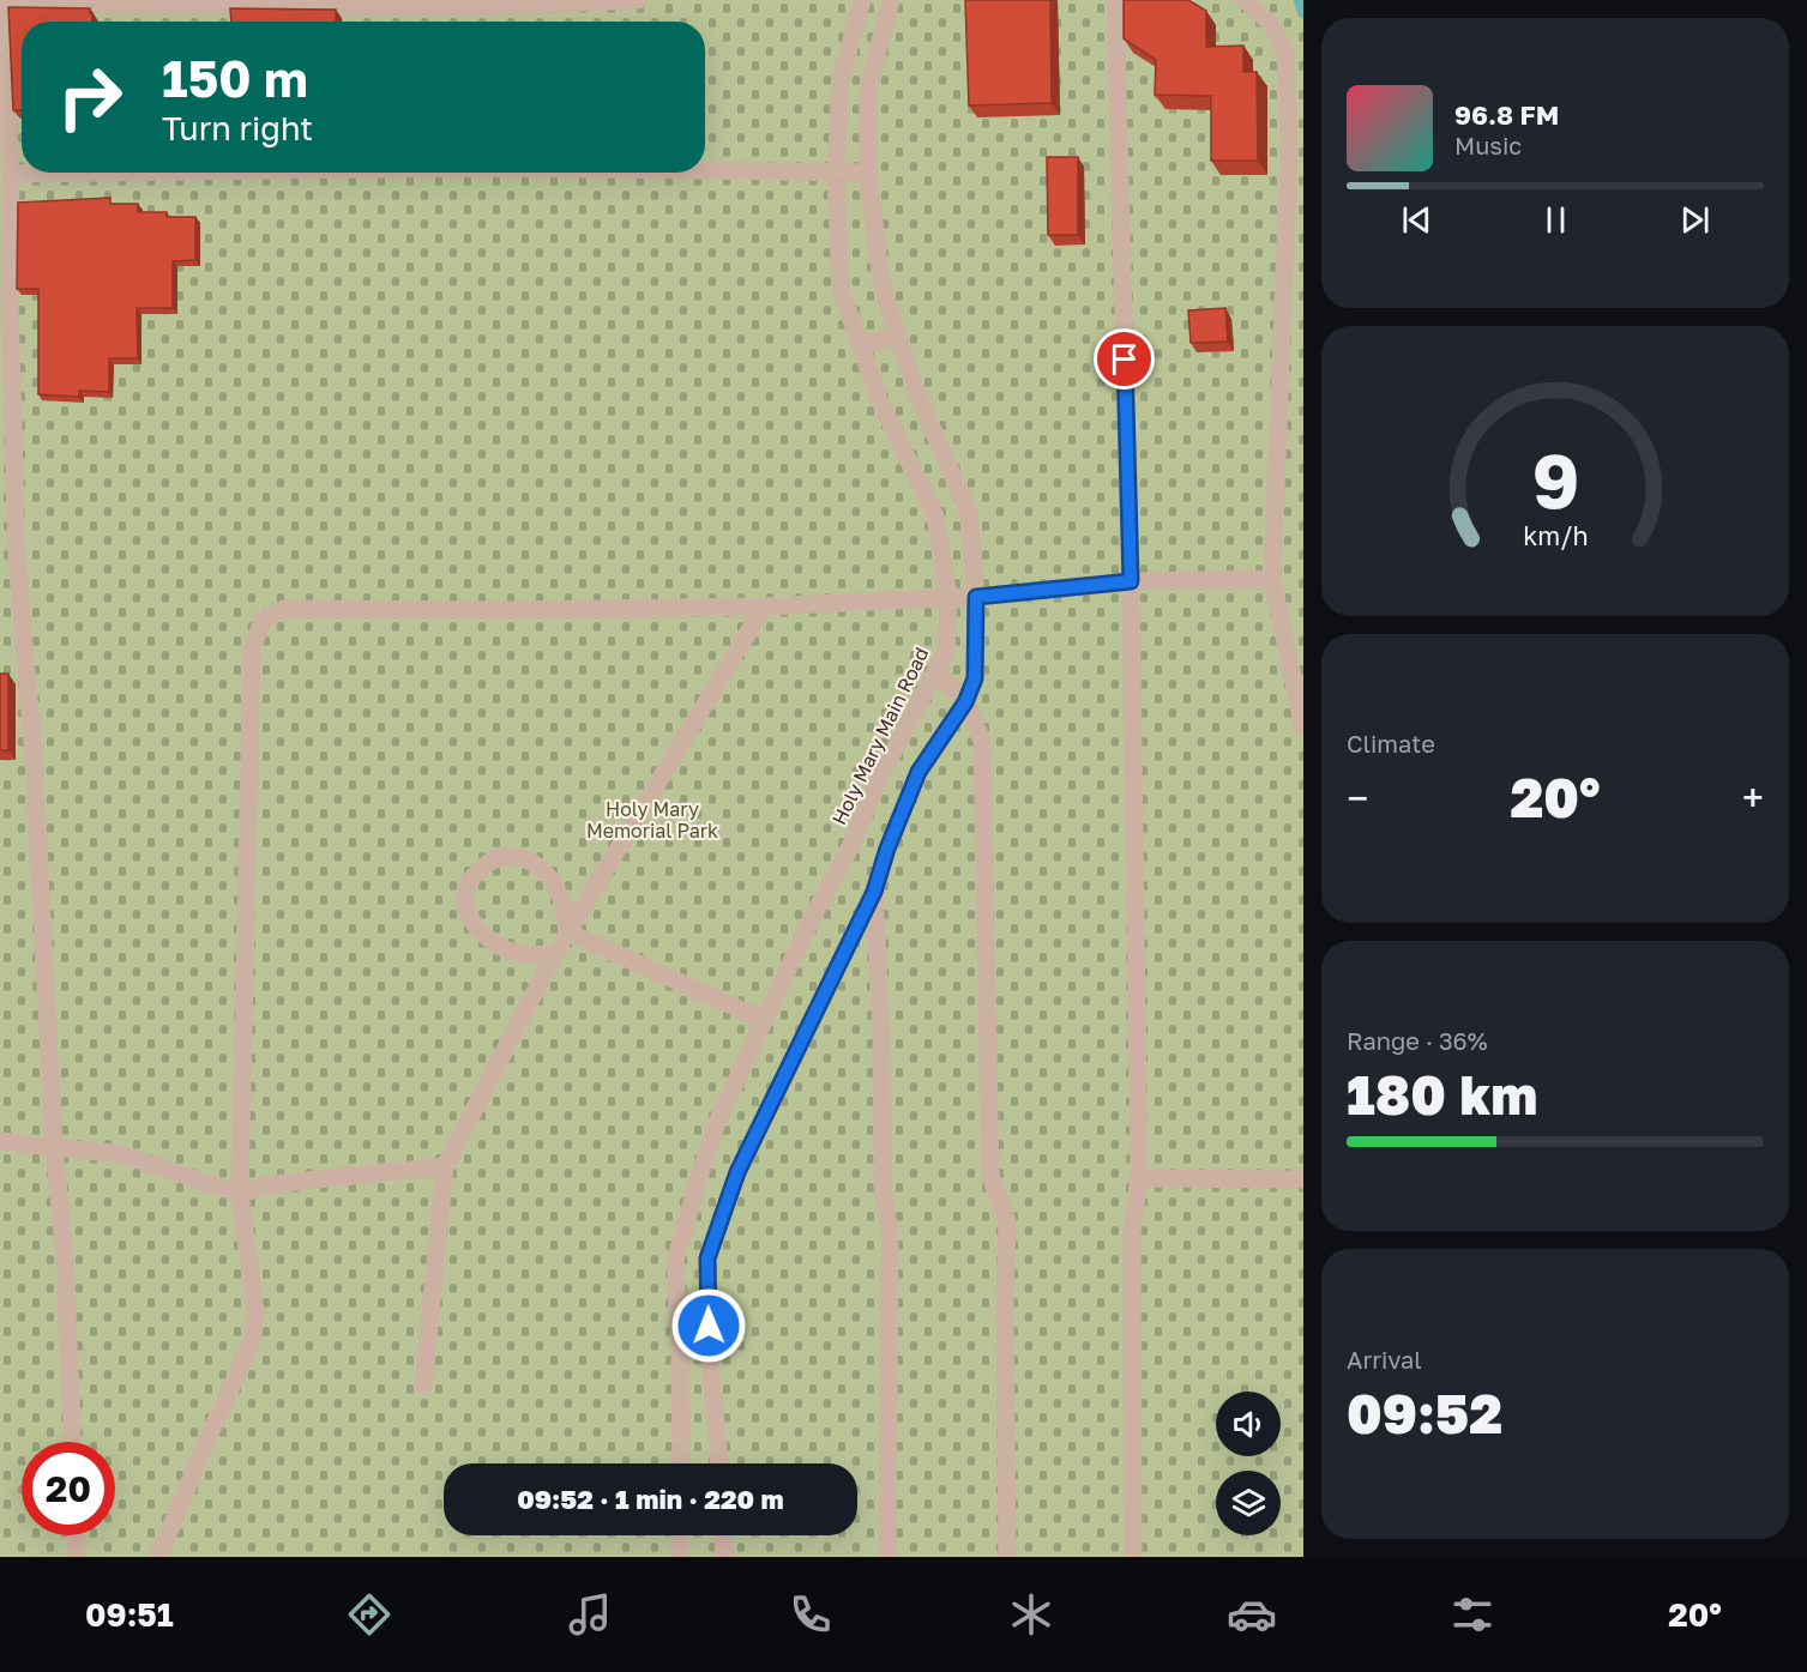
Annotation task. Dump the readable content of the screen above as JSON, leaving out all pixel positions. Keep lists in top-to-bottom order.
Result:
{
  "streets": {
    "lane": ["Holy Mary Main Road"]
  },
  "parks": ["Holy Mary Memorial Park"],
  "page": {
    "turn": ["150 m", "Turn right"],
    "song": ["96.8 FM", "Music"],
    "tile": [
      "Climate",
      ["Range · 36%", "180 km"],
      ["Arrival", "09:52"]
    ],
    "heat": ["−", "20°", "+"],
    "limit": "20",
    "trip": "09:52 · 1 min · 220 m",
    "tabs": ["09:51", "20°"],
    "gauge": ["9", "km/h"]
  }
}
